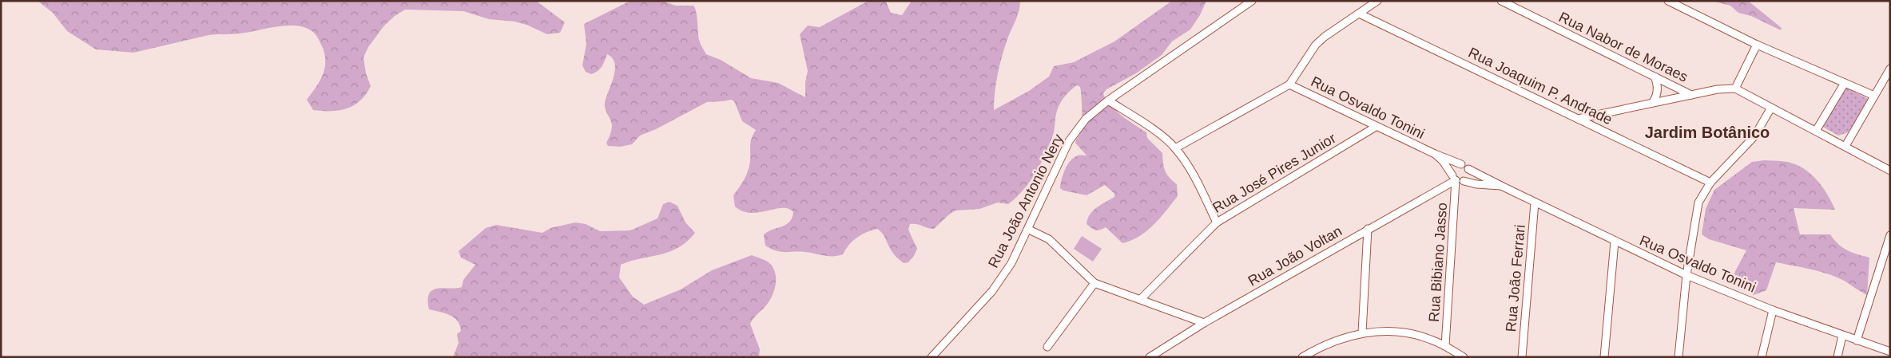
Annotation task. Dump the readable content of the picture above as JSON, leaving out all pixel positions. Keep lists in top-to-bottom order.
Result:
{
  "streets": {
    "street": [
      "Rua Nabor de Moraes",
      "Rua Joaquim P. Andrade",
      "Rua Osvaldo Tonini",
      "Rua José Pires Junior",
      "Rua João Antonio Nery",
      "Rua João Voltan",
      "Rua Bibiano Jasso",
      "Rua João Ferrari"
    ]
  },
  "crossings": [
    ["Rua Osvaldo Tonini", "Rua José Pires Junior"],
    ["Rua Osvaldo Tonini", "Rua João Voltan"],
    ["Rua Osvaldo Tonini", "Rua Bibiano Jasso"],
    ["Rua Osvaldo Tonini", "Rua João Ferrari"],
    ["Rua João Voltan", "Rua Bibiano Jasso"]
  ],
  "districts": ["Jardim Botânico"]
}
